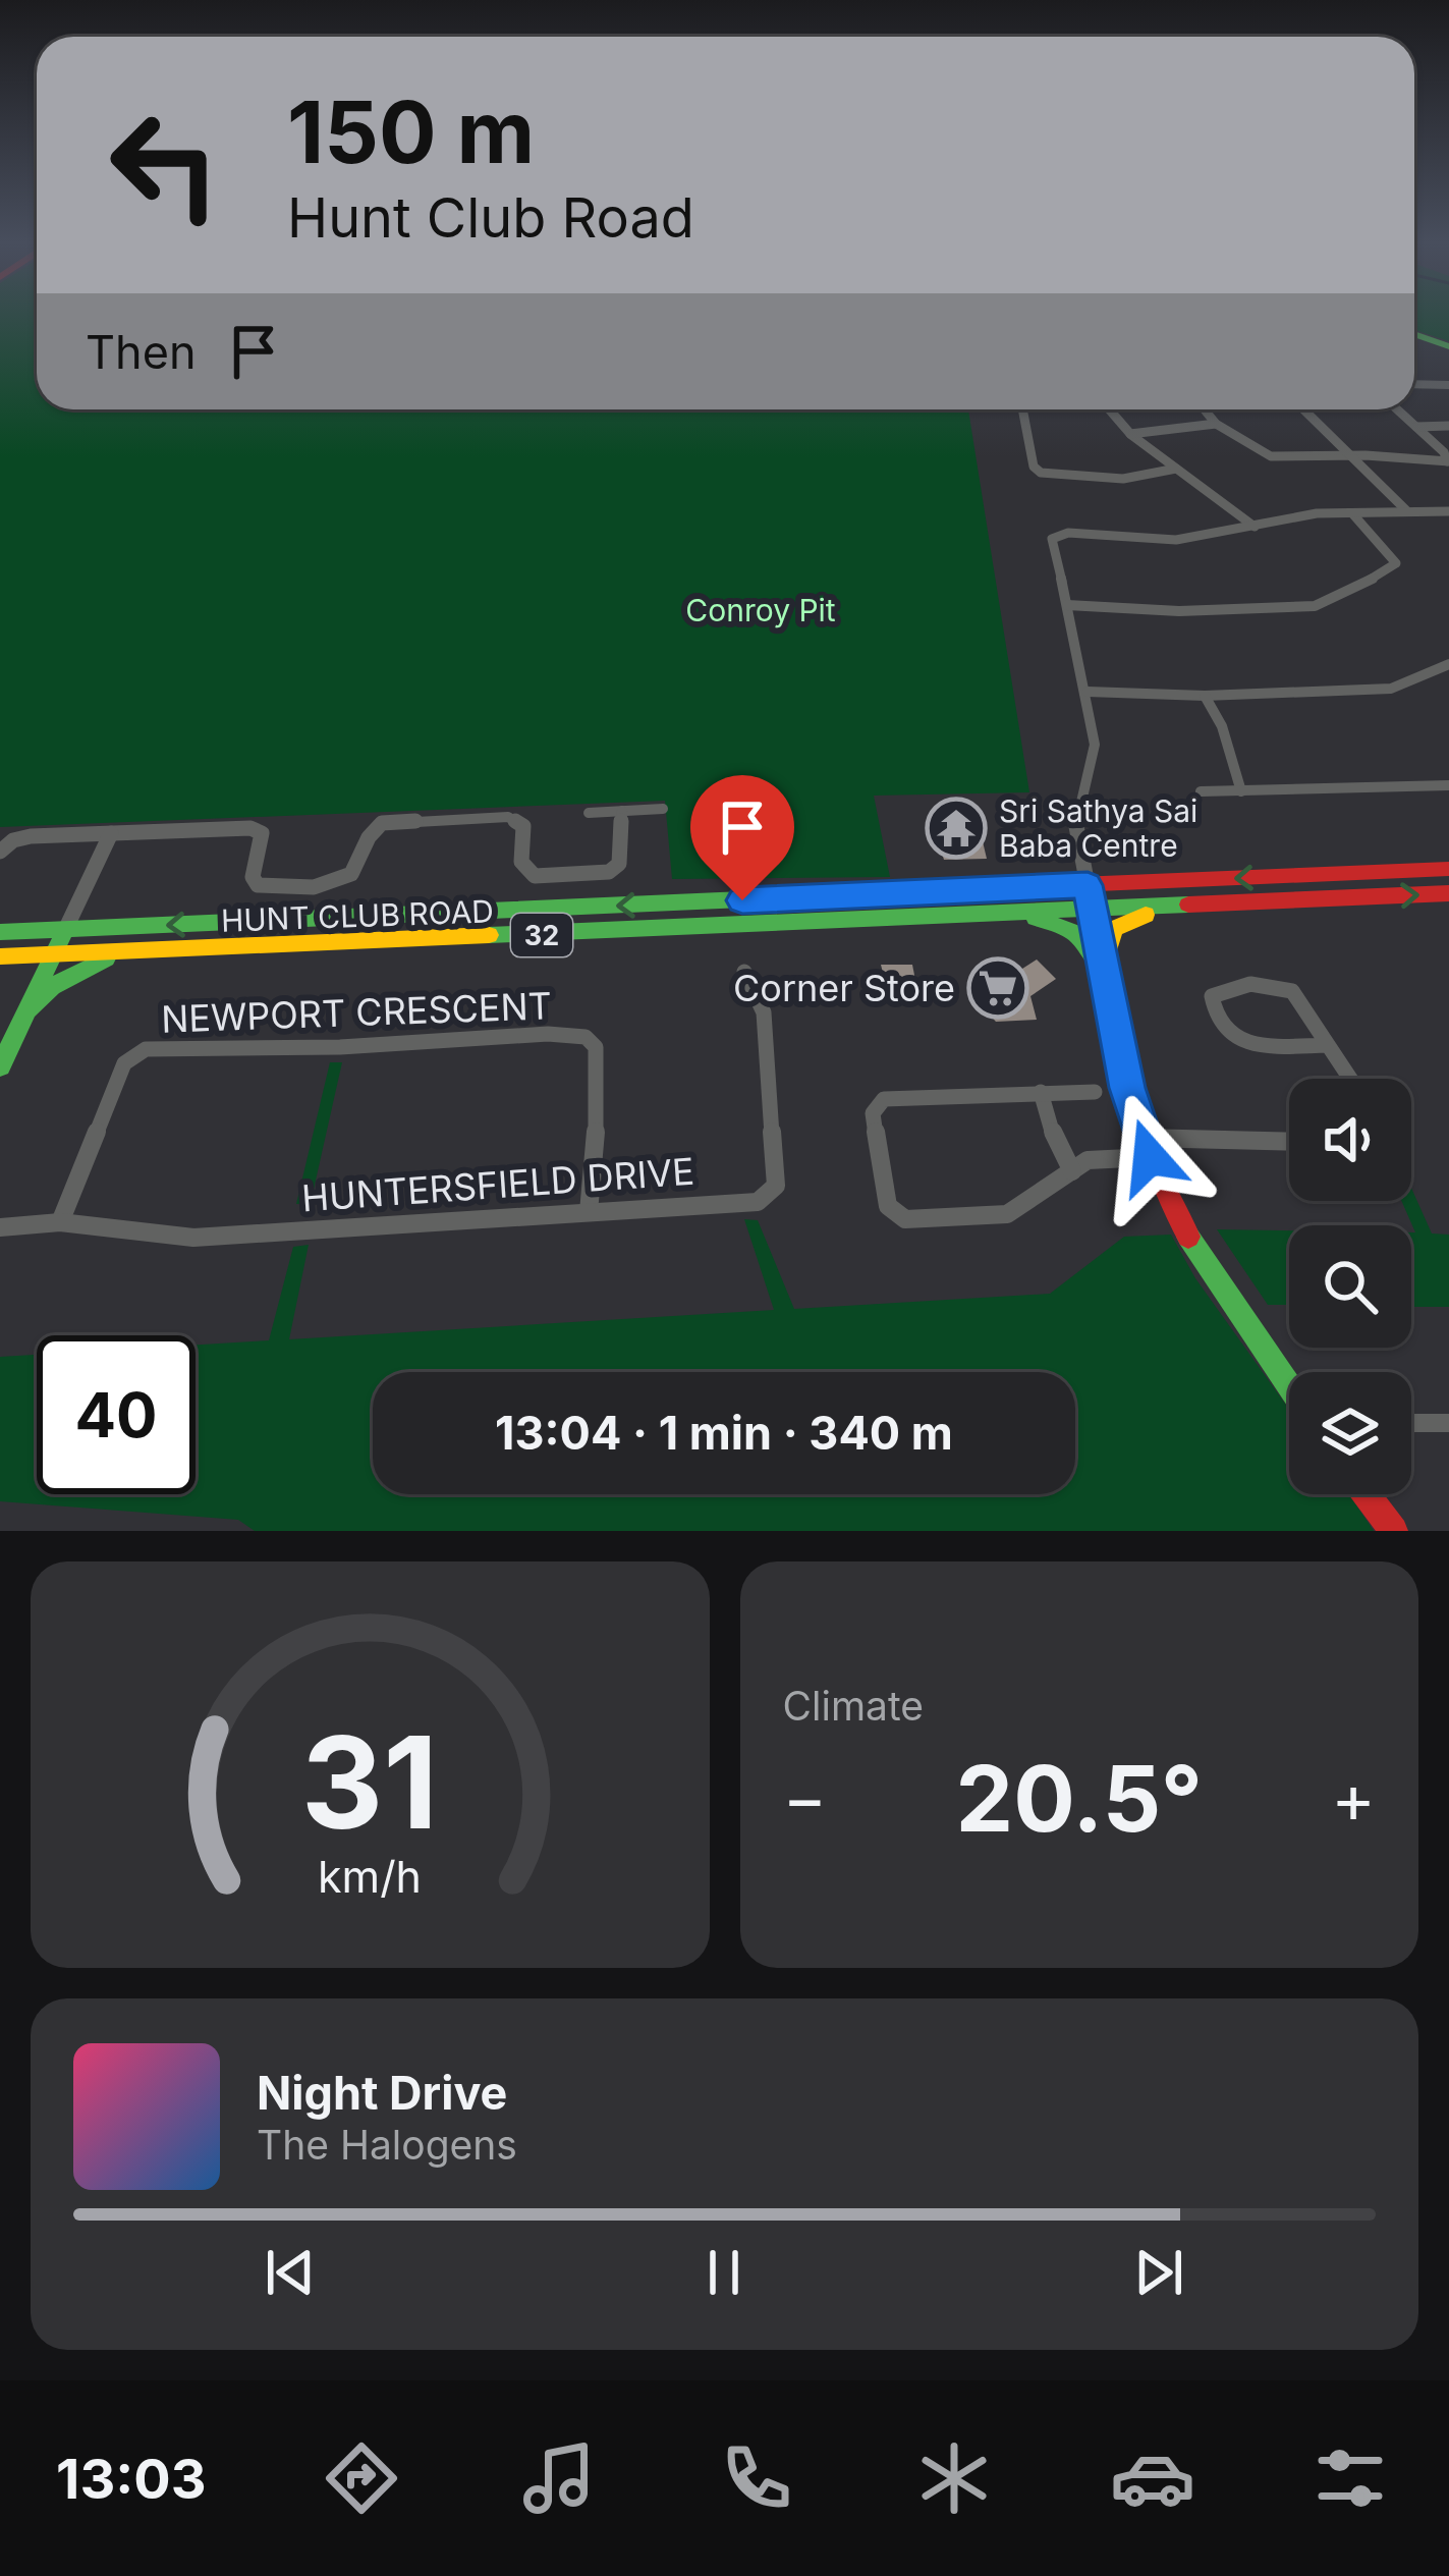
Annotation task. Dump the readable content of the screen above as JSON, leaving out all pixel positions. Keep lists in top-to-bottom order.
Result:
{
  "streets": {
    "main road": ["HUNT CLUB ROAD", "32"],
    "street": ["NEWPORT CRESCENT", "HUNTERSFIELD DRIVE"]
  },
  "crossings": [
    ["NEWPORT CRESCENT", "HUNTERSFIELD DRIVE"]
  ],
  "parks": ["Conroy Pit"],
  "places": {
    "temple": ["Sri Sathya Sai Baba Centre"],
    "supermarket": ["Corner Store"]
  },
  "page": {
    "turn": ["150 m", "Hunt Club Road"],
    "then": "Then",
    "limit": "40",
    "trip": "13:04 · 1 min · 340 m",
    "tile": "Climate",
    "heat": ["−", "20.5°", "+"],
    "song": ["Night Drive", "The Halogens"],
    "tabs": "13:03",
    "gauge": ["31", "km/h"]
  }
}
